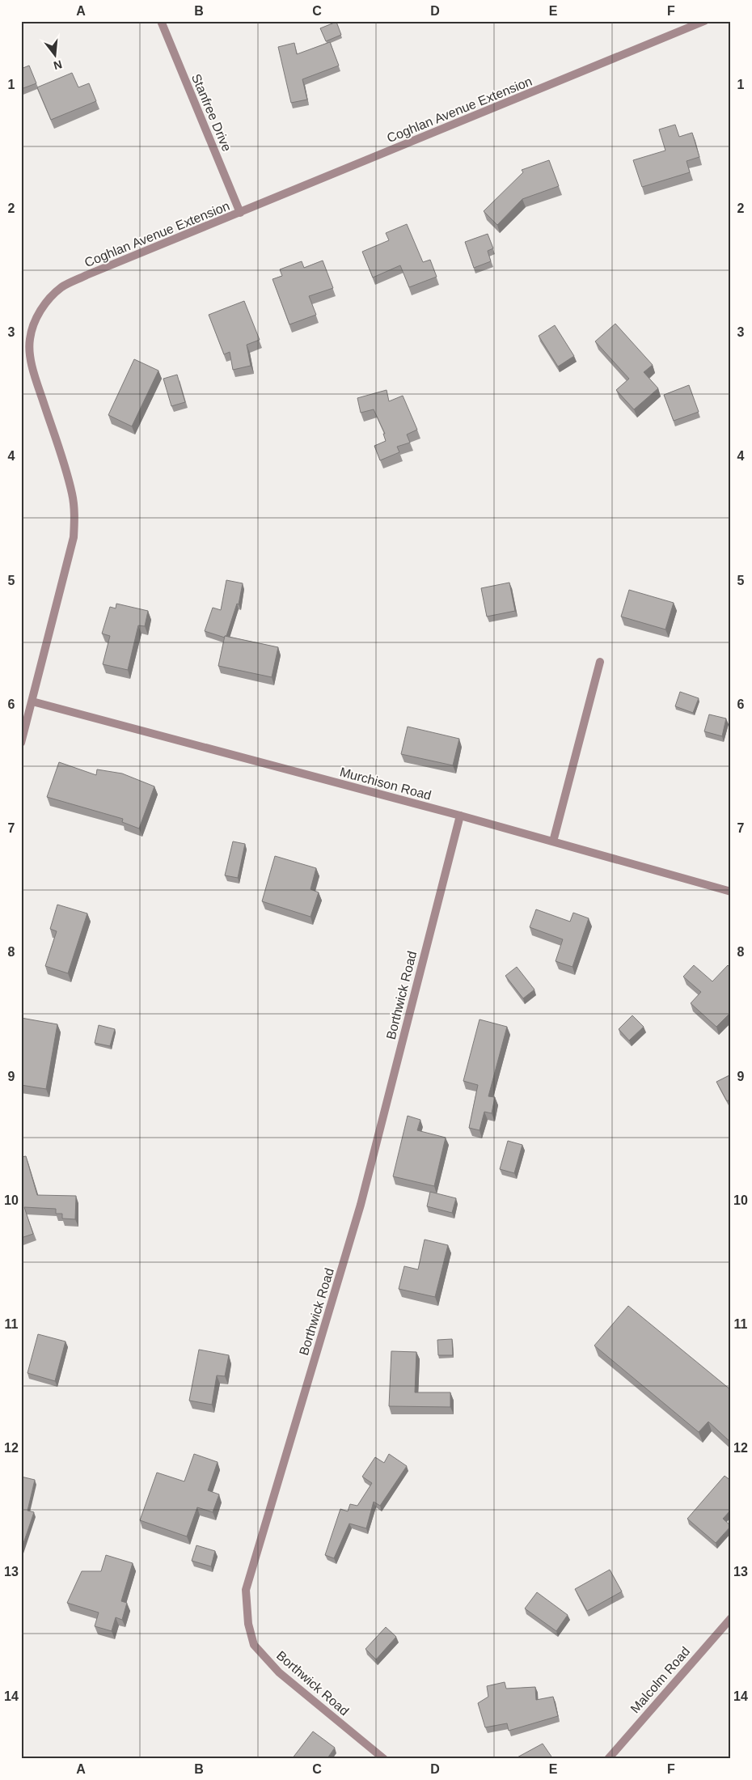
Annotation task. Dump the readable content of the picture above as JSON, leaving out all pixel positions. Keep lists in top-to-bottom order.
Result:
{
  "streets": {
    "street": [
      "Coghlan Avenue Extension",
      "Stanfree Drive",
      "Murchison Road",
      "Borthwick Road",
      "Malcolm Road"
    ]
  },
  "crossings": [
    ["Coghlan Avenue Extension", "Stanfree Drive"],
    ["Coghlan Avenue Extension", "Murchison Road"],
    ["Murchison Road", "Borthwick Road"]
  ],
  "north": "bottom",
  "grid": {
    "columns": [
      "A",
      "B",
      "C",
      "D",
      "E",
      "F"
    ],
    "rows": [
      "1",
      "2",
      "3",
      "4",
      "5",
      "6",
      "7",
      "8",
      "9",
      "10",
      "11",
      "12",
      "13",
      "14"
    ]
  }
}
